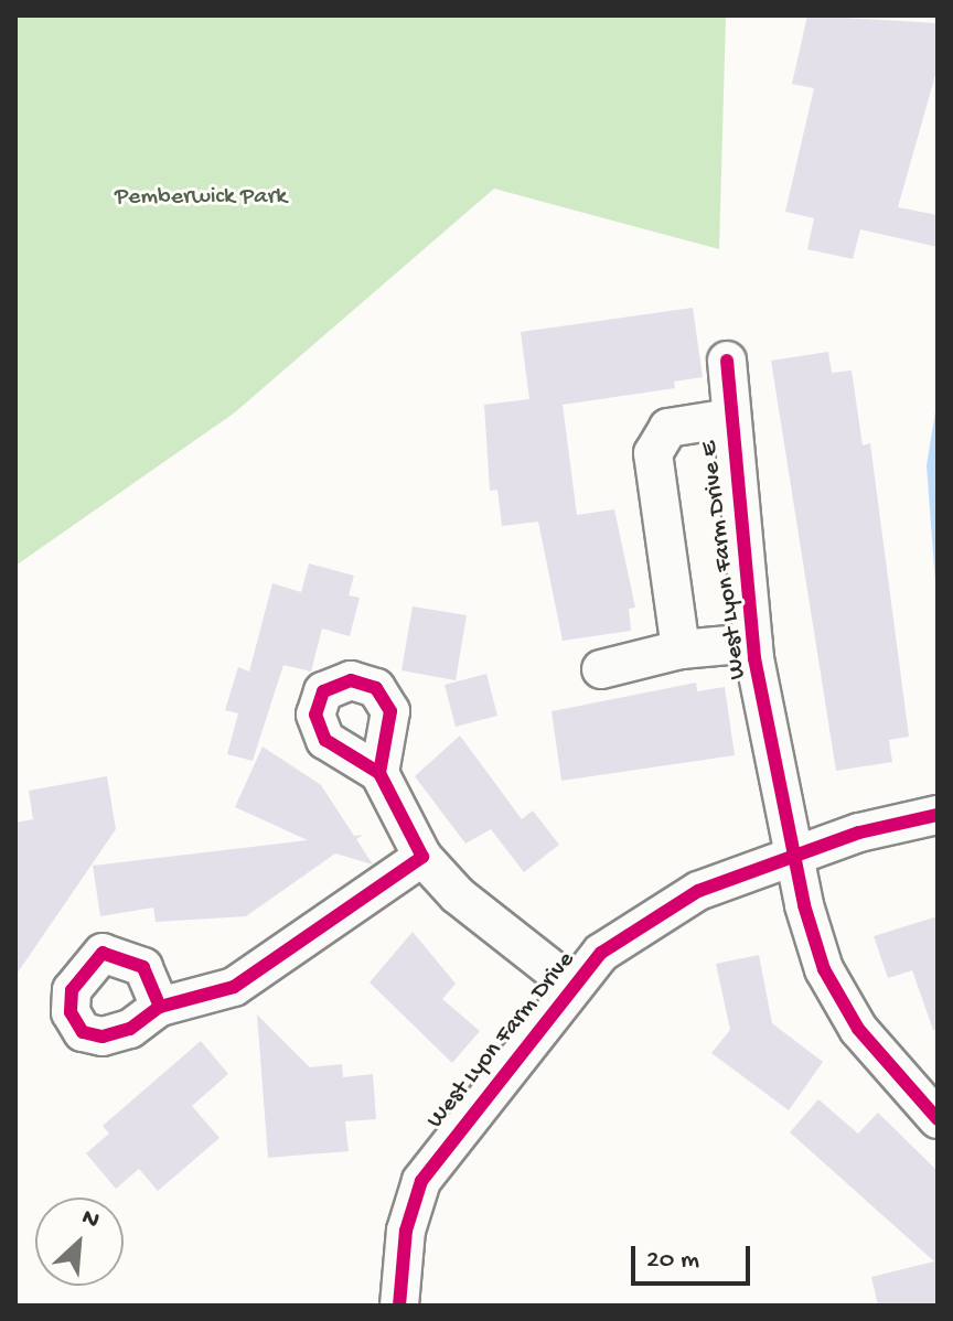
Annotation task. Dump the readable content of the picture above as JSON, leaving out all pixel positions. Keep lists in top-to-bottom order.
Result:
{
  "streets": {
    "street": ["West Lyon Farm Drive E", "West Lyon Farm Drive"]
  },
  "crossings": [
    ["West Lyon Farm Drive E", "West Lyon Farm Drive"]
  ],
  "parks": ["Pemberwick Park"],
  "scale_bar": "20 m",
  "north": "top right"
}
